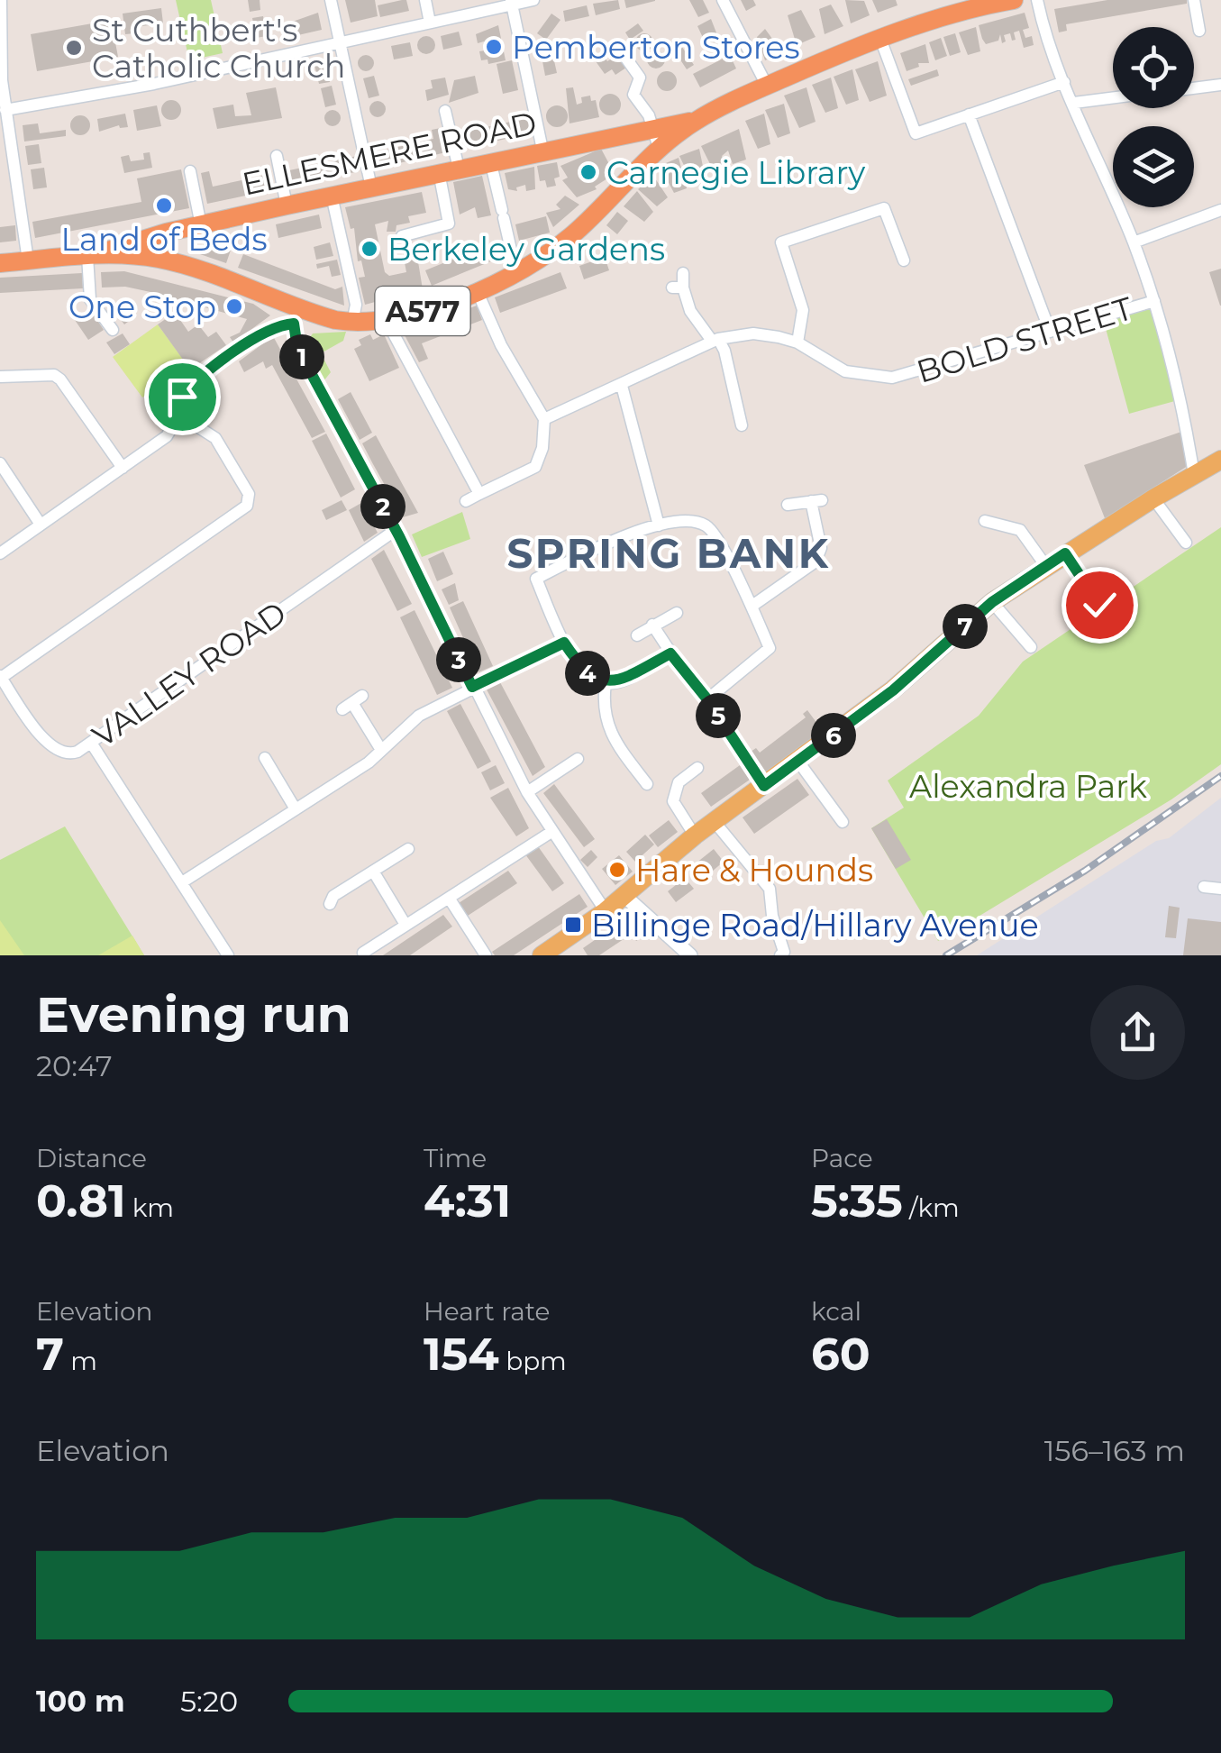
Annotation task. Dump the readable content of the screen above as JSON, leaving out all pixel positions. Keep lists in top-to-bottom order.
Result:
{
  "streets": {
    "highway": ["ELLESMERE ROAD", "A577"],
    "street": ["BOLD STREET", "VALLEY ROAD"]
  },
  "crossings": [
    ["ELLESMERE ROAD", "A577"]
  ],
  "districts": ["SPRING BANK"],
  "parks": ["Alexandra Park"],
  "places": {
    "other": [
      "Pemberton Stores",
      "St Cuthbert's Catholic Church",
      "Carnegie Library",
      "Land of Beds",
      "Berkeley Gardens",
      "One Stop",
      "Hare & Hounds"
    ],
    "transit": ["Billinge Road/Hillary Avenue"]
  },
  "page": {
    "pins": [
      "1",
      "2",
      "7",
      "3",
      "4",
      "5",
      "6"
    ],
    "heading": ["Evening run", "20:47"],
    "stats": [
      ["Distance", "0.81 km"],
      ["Time", "4:31"],
      ["Pace", "5:35 /km"],
      ["Elevation", "7 m"],
      ["Heart rate", "154 bpm"],
      ["kcal", "60"]
    ],
    "chart": ["Elevation", "156–163 m"],
    "list": [
      {
        "name": "100 m",
        "note": "5:20"
      }
    ]
  }
}
